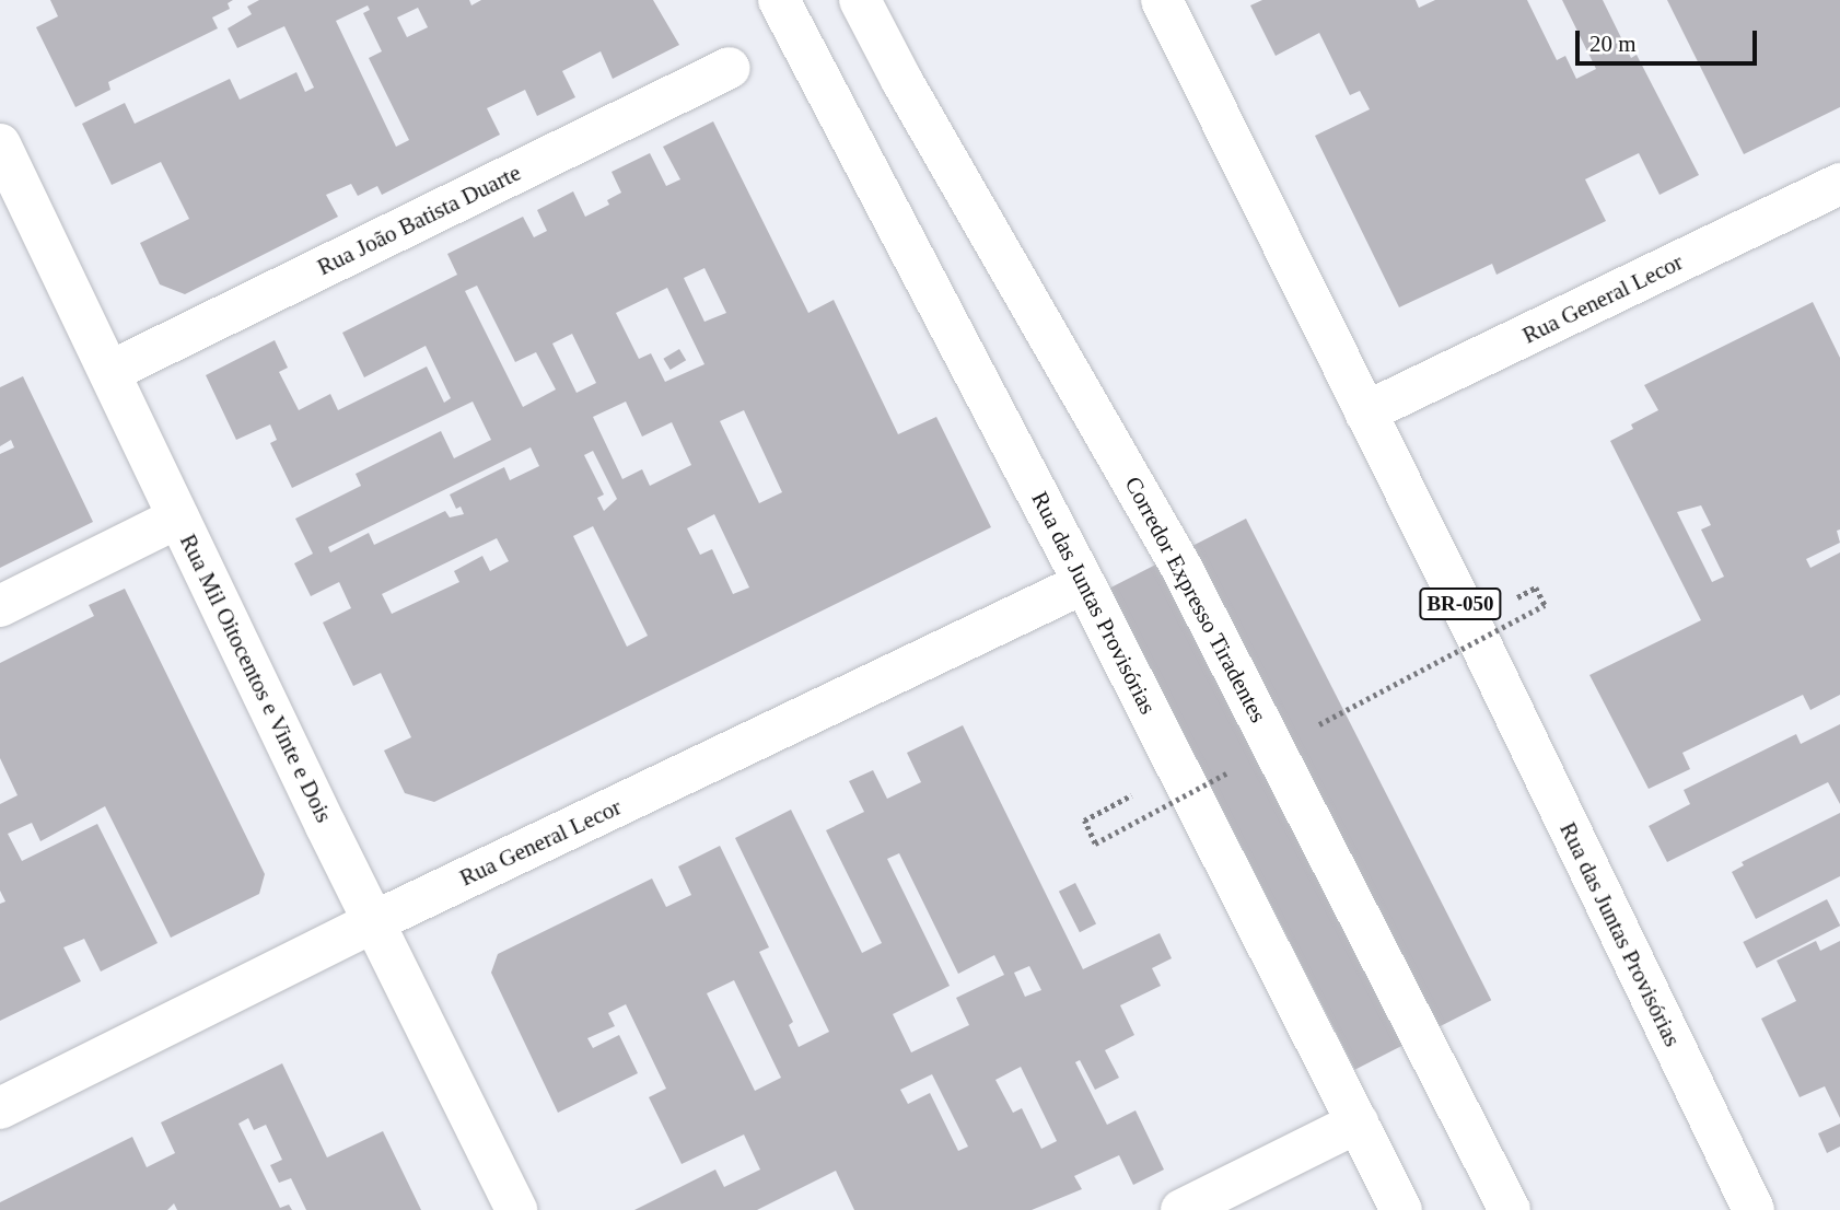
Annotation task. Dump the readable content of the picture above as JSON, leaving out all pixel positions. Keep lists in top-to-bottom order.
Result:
{
  "streets": {
    "main road": [
      "Rua João Batista Duarte",
      "Rua General Lecor",
      "Corredor Expresso Tiradentes",
      "Rua das Juntas Provisórias",
      "BR-050",
      "Rua Mil Oitocentos e Vinte e Dois"
    ]
  },
  "crossings": [
    ["Rua João Batista Duarte", "Rua Mil Oitocentos e Vinte e Dois"],
    ["Rua General Lecor", "Rua das Juntas Provisórias"],
    ["Rua General Lecor", "Rua Mil Oitocentos e Vinte e Dois"]
  ],
  "scale_bar": "20 m"
}
